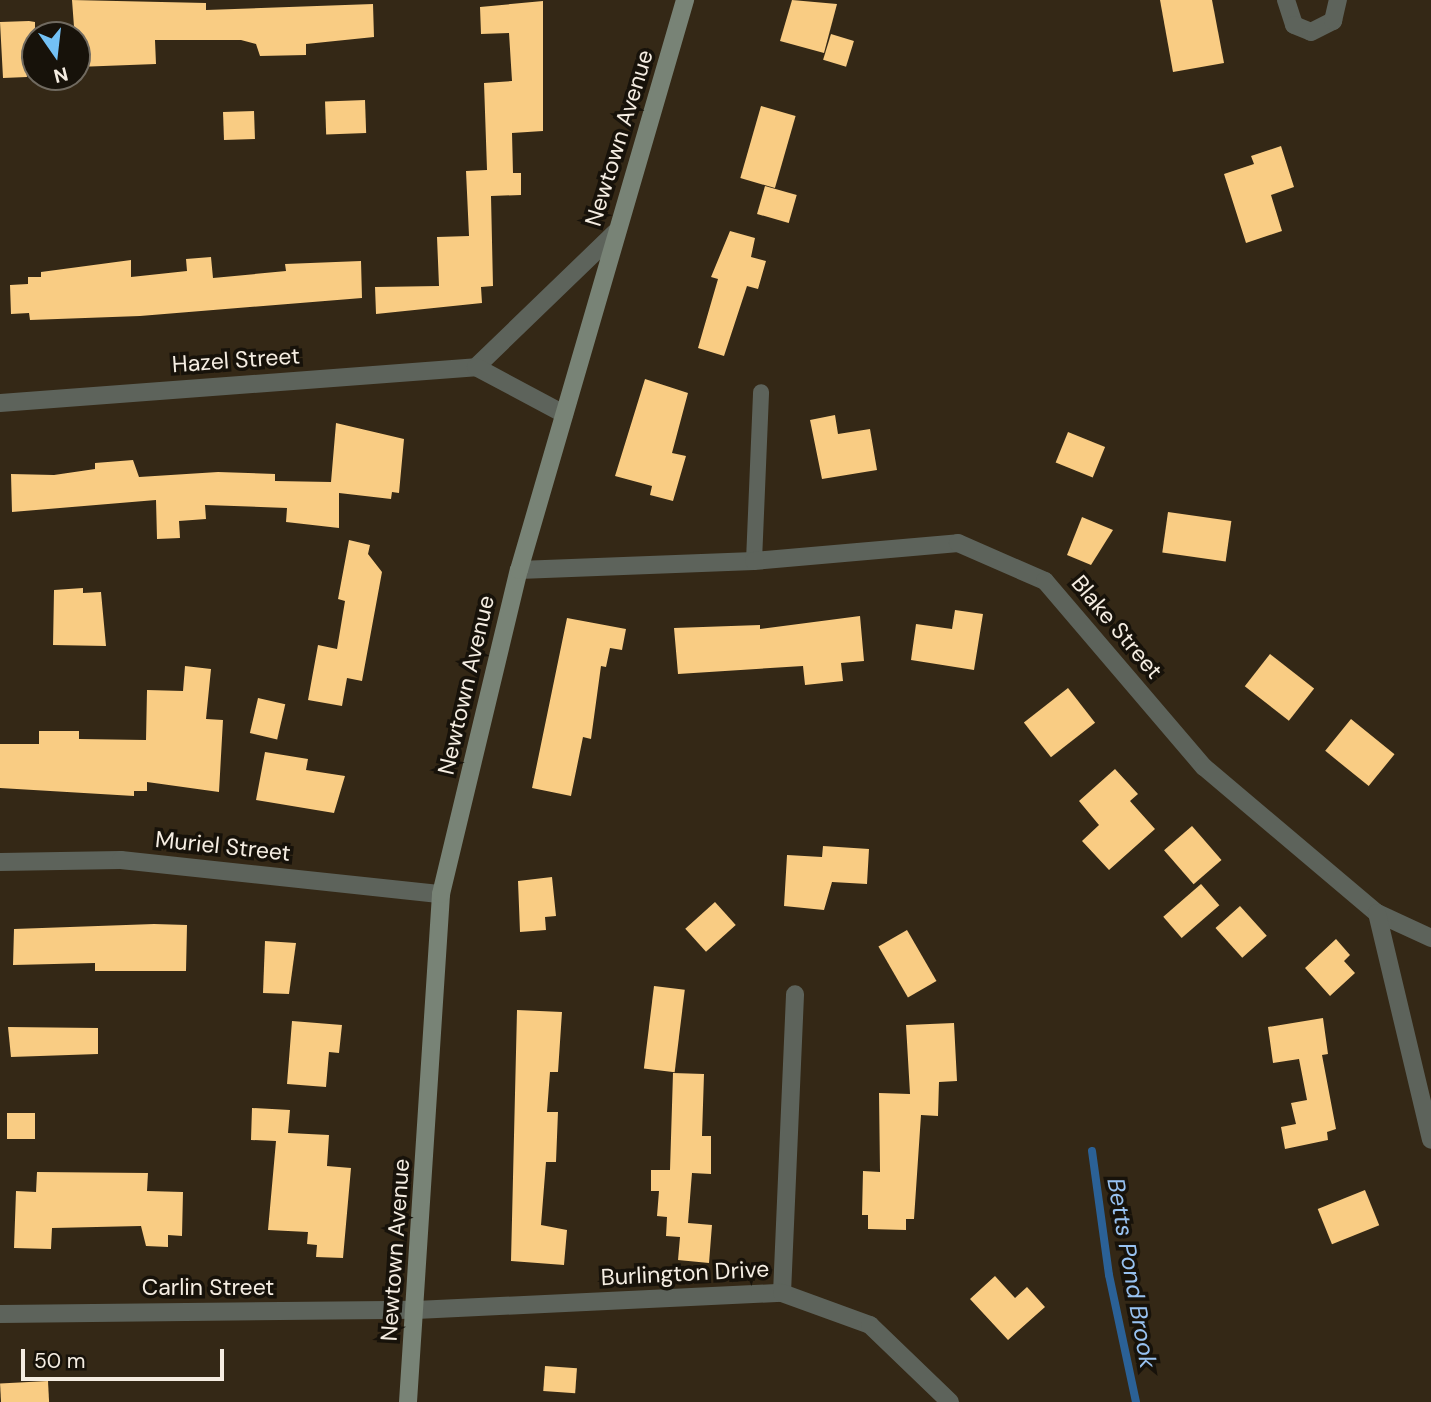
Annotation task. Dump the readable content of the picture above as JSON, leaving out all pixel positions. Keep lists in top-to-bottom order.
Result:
{
  "streets": {
    "main road": ["Newtown Avenue"],
    "street": [
      "Hazel Street",
      "Blake Street",
      "Muriel Street",
      "Burlington Drive",
      "Carlin Street"
    ]
  },
  "crossings": [
    ["Newtown Avenue", "Blake Street"],
    ["Newtown Avenue", "Muriel Street"],
    ["Newtown Avenue", "Burlington Drive"],
    ["Newtown Avenue", "Carlin Street"],
    ["Burlington Drive", "Carlin Street"]
  ],
  "water": ["Betts Pond Brook"],
  "scale_bar": "50 m",
  "north": "bottom"
}
